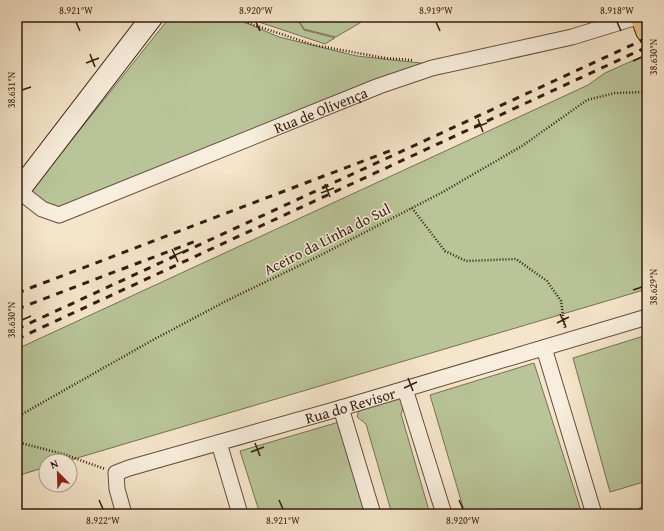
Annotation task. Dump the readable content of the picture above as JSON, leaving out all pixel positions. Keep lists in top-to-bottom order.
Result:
{
  "streets": {
    "street": ["Rua de Olivença", "Rua do Revisor"],
    "path": ["Aceiro da Linha do Sul"]
  },
  "north": "top left",
  "coordinates": [
    "8.921°W",
    "8.920°W",
    "8.919°W",
    "8.918°W",
    "38.630°N",
    "38.631°N",
    "38.629°N",
    "8.922°W"
  ]
}
